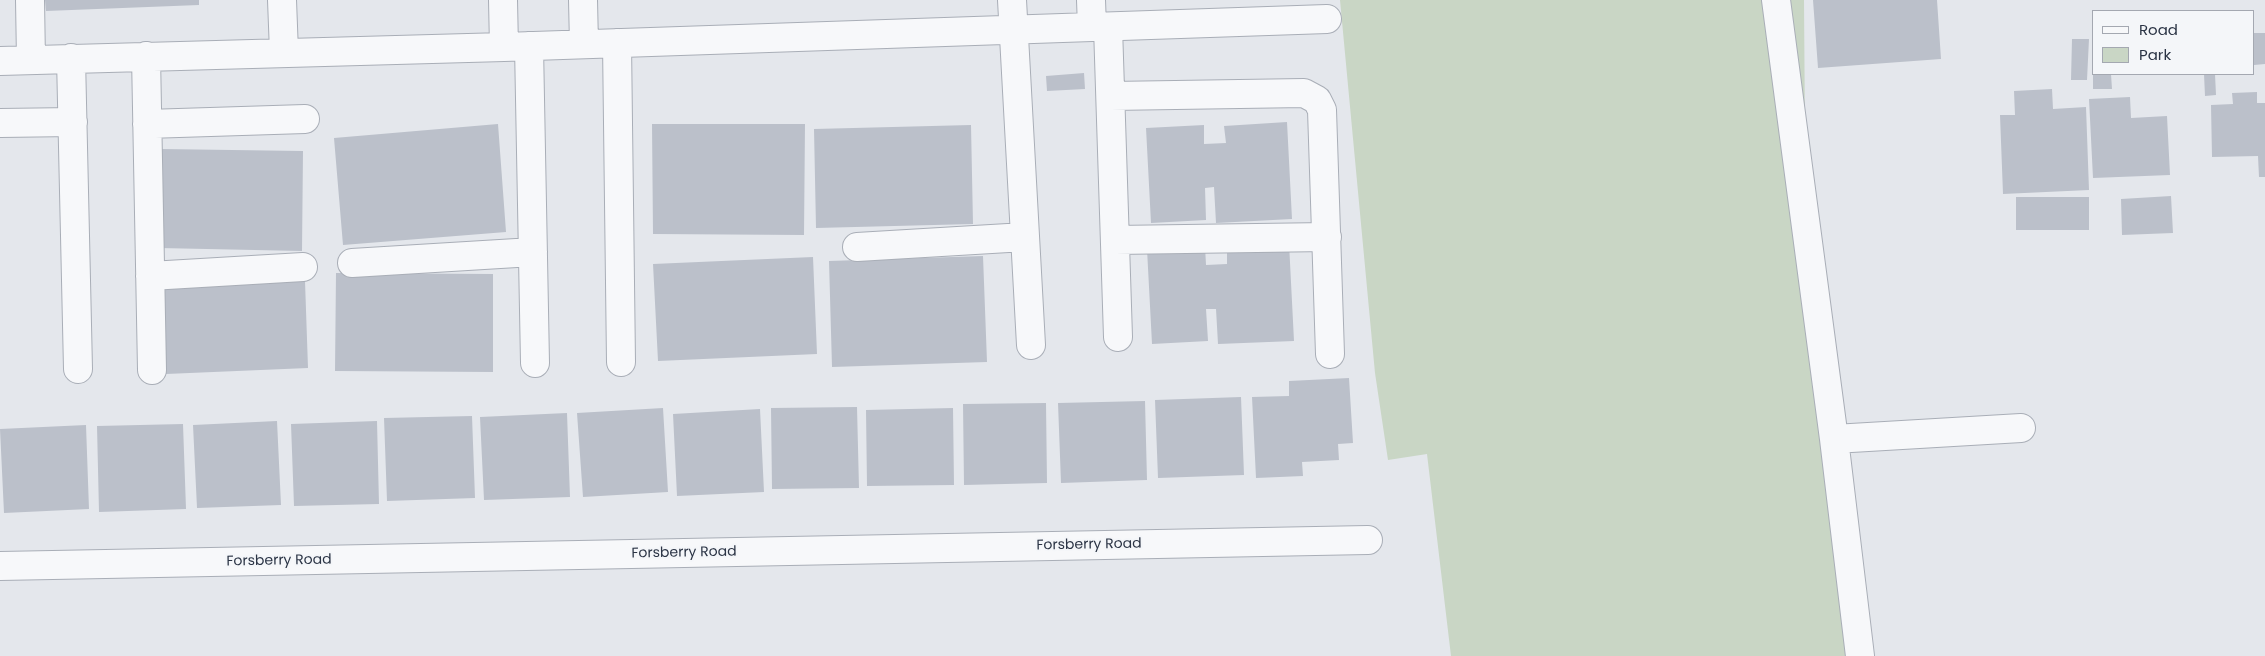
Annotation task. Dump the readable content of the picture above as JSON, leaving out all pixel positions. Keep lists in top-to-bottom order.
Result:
{
  "streets": {
    "street": ["Forsberry Road"]
  },
  "legend": ["Road", "Park"]
}
